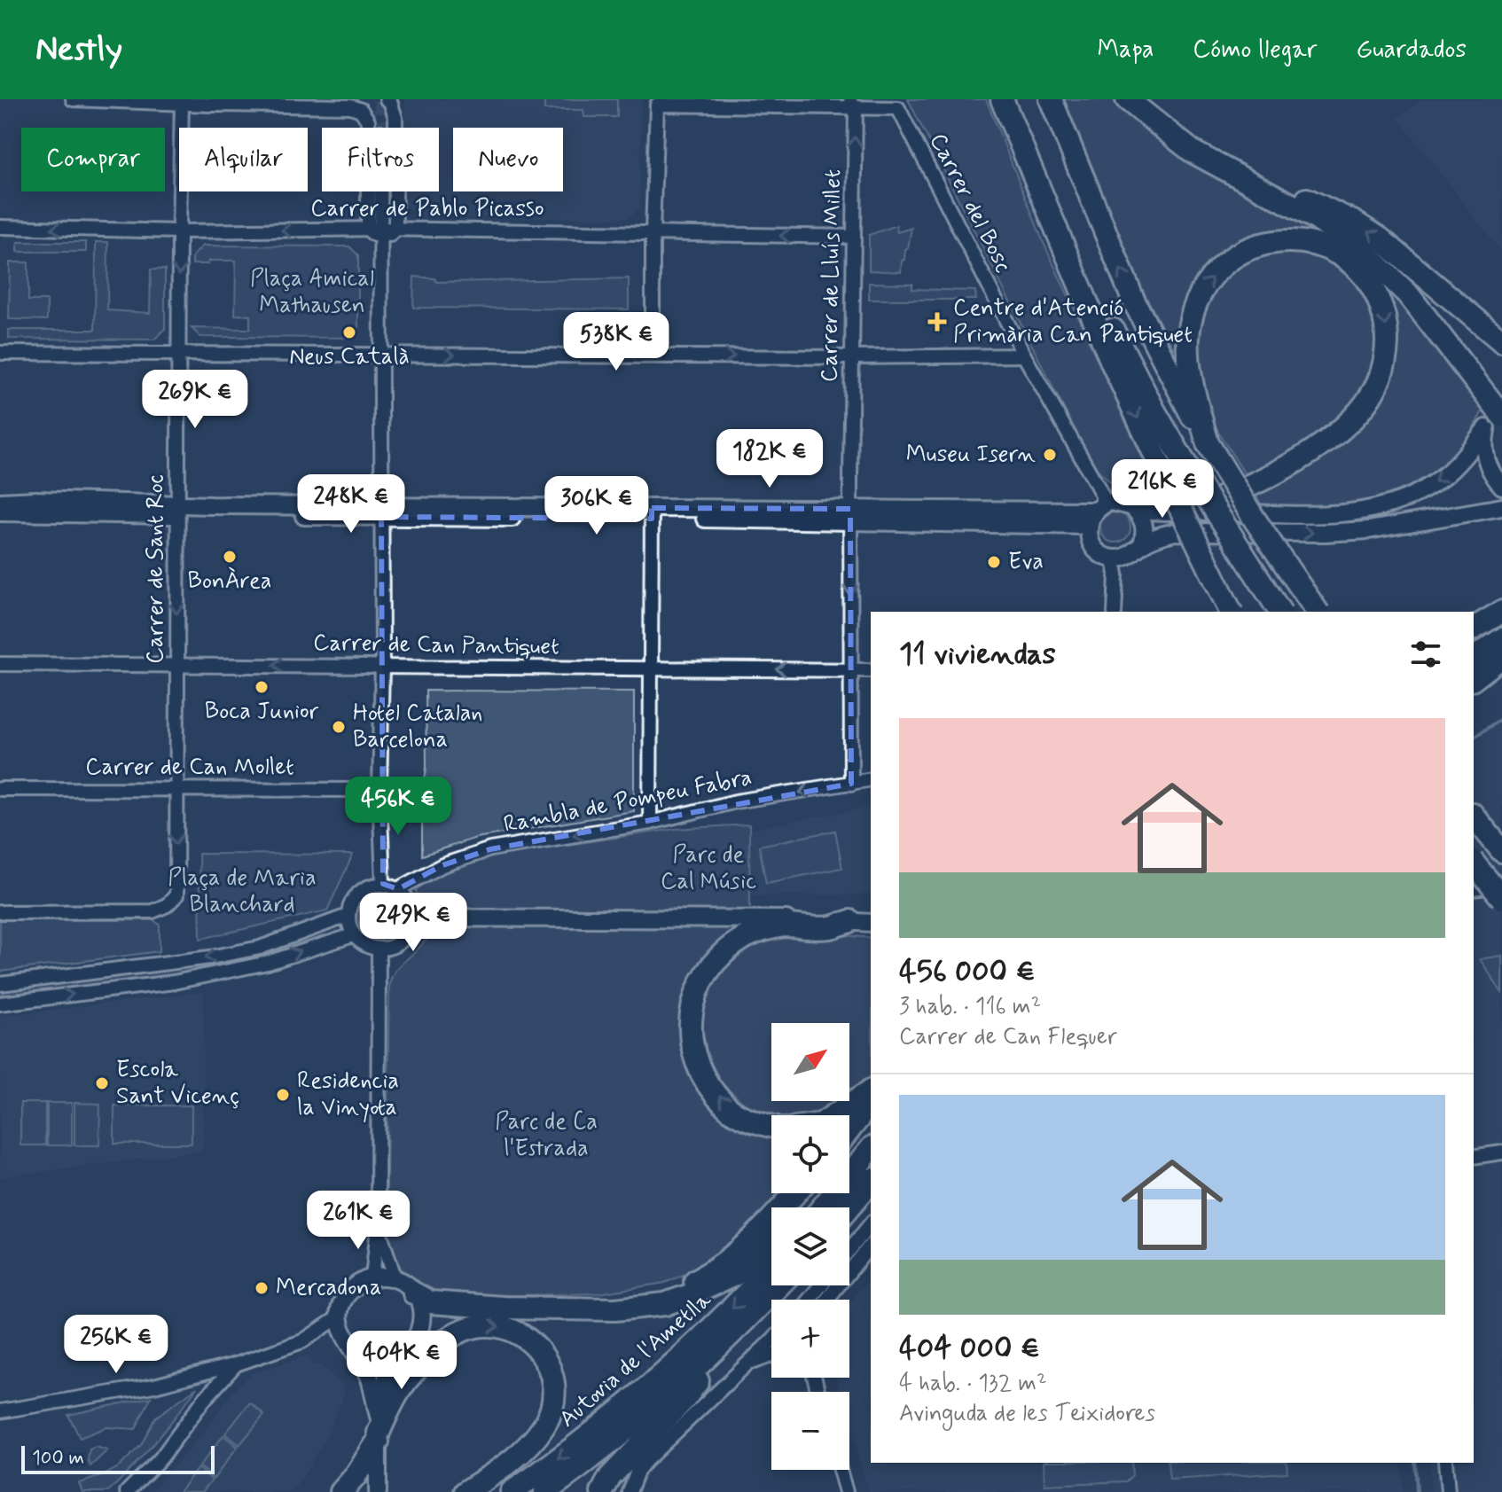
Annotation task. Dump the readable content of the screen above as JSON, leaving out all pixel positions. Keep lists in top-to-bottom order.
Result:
{
  "streets": {
    "highway": ["Autovia de l'Ametlla"],
    "street": [
      "Carrer del Bosc",
      "Carrer de Pablo Picasso",
      "Carrer de Lluís Millet",
      "Carrer de Sant Roc",
      "Carrer de Can Pantiquet",
      "Carrer de Can Mollet",
      "Rambla de Pompeu Fabra"
    ]
  },
  "crossings": [
    ["Carrer del Bosc", "Carrer de Lluís Millet"],
    ["Carrer de Pablo Picasso", "Carrer de Lluís Millet"],
    ["Carrer de Pablo Picasso", "Carrer de Sant Roc"],
    ["Carrer de Lluís Millet", "Carrer de Can Pantiquet"],
    ["Carrer de Lluís Millet", "Rambla de Pompeu Fabra"],
    ["Carrer de Sant Roc", "Carrer de Can Pantiquet"],
    ["Carrer de Sant Roc", "Carrer de Can Mollet"]
  ],
  "one_way": ["Carrer de Pablo Picasso", "Carrer de Can Pantiquet"],
  "parks": [
    "Plaça Amical Mathausen",
    "Parc de Cal Músic",
    "Plaça de Maria Blanchard",
    "Parc de Ca l'Estrada"
  ],
  "places": {
    "health": ["Centre d'Atenció Primària Can Pantiquet"],
    "other": [
      "Neus Català",
      "Museu Isern",
      "BonÀrea",
      "Eva",
      "Boca Junior",
      "Hotel Catalan Barcelona",
      "Escola Sant Vicenç",
      "Residencia la Vinyota",
      "Mercadona"
    ]
  },
  "scale_bar": "100 m",
  "north": "top right",
  "page": {
    "header": "Nestly",
    "nav": ["Mapa", "Cómo llegar", "Guardados"],
    "chip": [
      "Comprar",
      "Alquilar",
      "Filtros",
      "Nuevo"
    ],
    "price": [
      "538K €",
      "269K €",
      "182K €",
      "216K €",
      "248K €",
      "306K €",
      "456K €",
      "249K €",
      "261K €",
      "256K €",
      "404K €"
    ],
    "heading": "11 viviendas",
    "list": [
      {
        "name": "456 000 €",
        "note": "3 hab. · 116 m² · Carrer de Can Flequer"
      },
      {
        "name": "404 000 €",
        "note": "4 hab. · 132 m² · Avinguda de les Teixidores"
      }
    ],
    "map_buttons": ["+", "−"],
    "scale": "100 m"
  }
}
